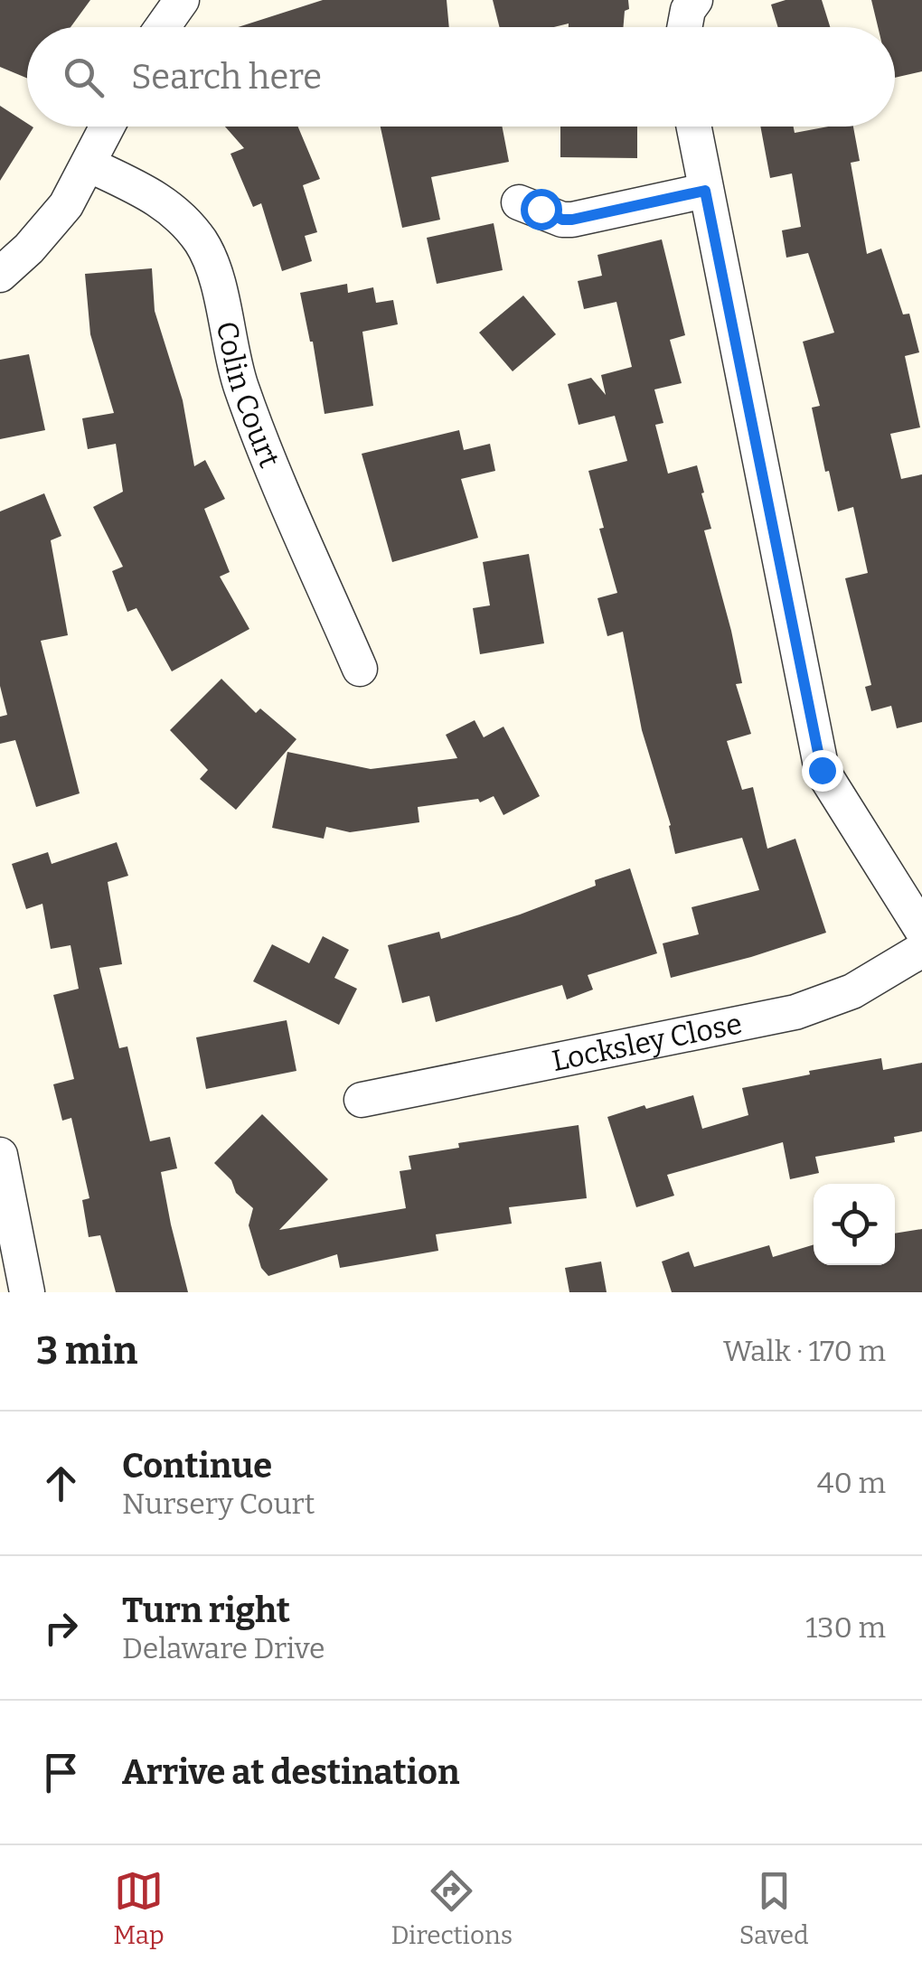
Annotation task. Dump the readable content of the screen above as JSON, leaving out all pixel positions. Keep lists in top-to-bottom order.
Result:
{
  "streets": {
    "street": ["Colin Court", "Locksley Close"]
  },
  "page": {
    "search": "Search here",
    "heading": ["3 min", "Walk · 170 m"],
    "list": [
      ["Continue", "Nursery Court", "40 m"],
      ["Turn right", "Delaware Drive", "130 m"],
      "Arrive at destination"
    ],
    "nav": ["Map", "Directions", "Saved"]
  }
}
